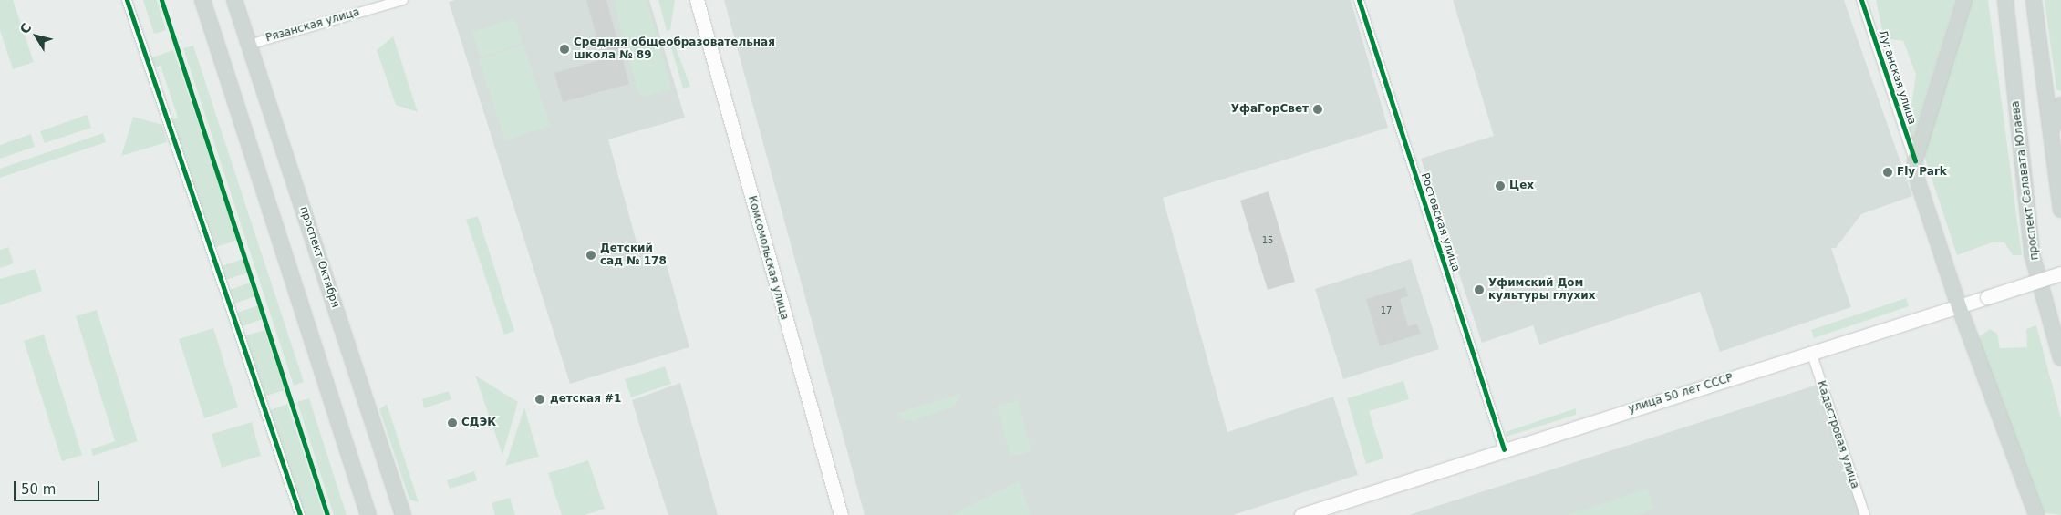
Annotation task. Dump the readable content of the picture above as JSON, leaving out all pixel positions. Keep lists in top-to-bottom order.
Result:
{
  "streets": {
    "main road": [
      "проспект Салавата Юлаева",
      "проспект Октября",
      "Комсомольская улица",
      "улица 50 лет СССР"
    ],
    "street": [
      "Рязанская улица",
      "Луганская улица",
      "Ростовская улица",
      "Кадастровая улица"
    ]
  },
  "crossings": [
    ["Рязанская улица", "проспект Октября"],
    ["Ростовская улица", "улица 50 лет СССР"],
    ["улица 50 лет СССР", "Кадастровая улица"]
  ],
  "places": [
    "Средняя общеобразовательная школа № 89",
    "УфаГорСвет",
    "Fly Park",
    "Цех",
    "Детский сад № 178",
    "Уфимский Дом культуры глухих",
    "детская #1",
    "СДЭК"
  ],
  "house_numbers": ["15", "17"],
  "scale_bar": "50 m",
  "north": "top left"
}
